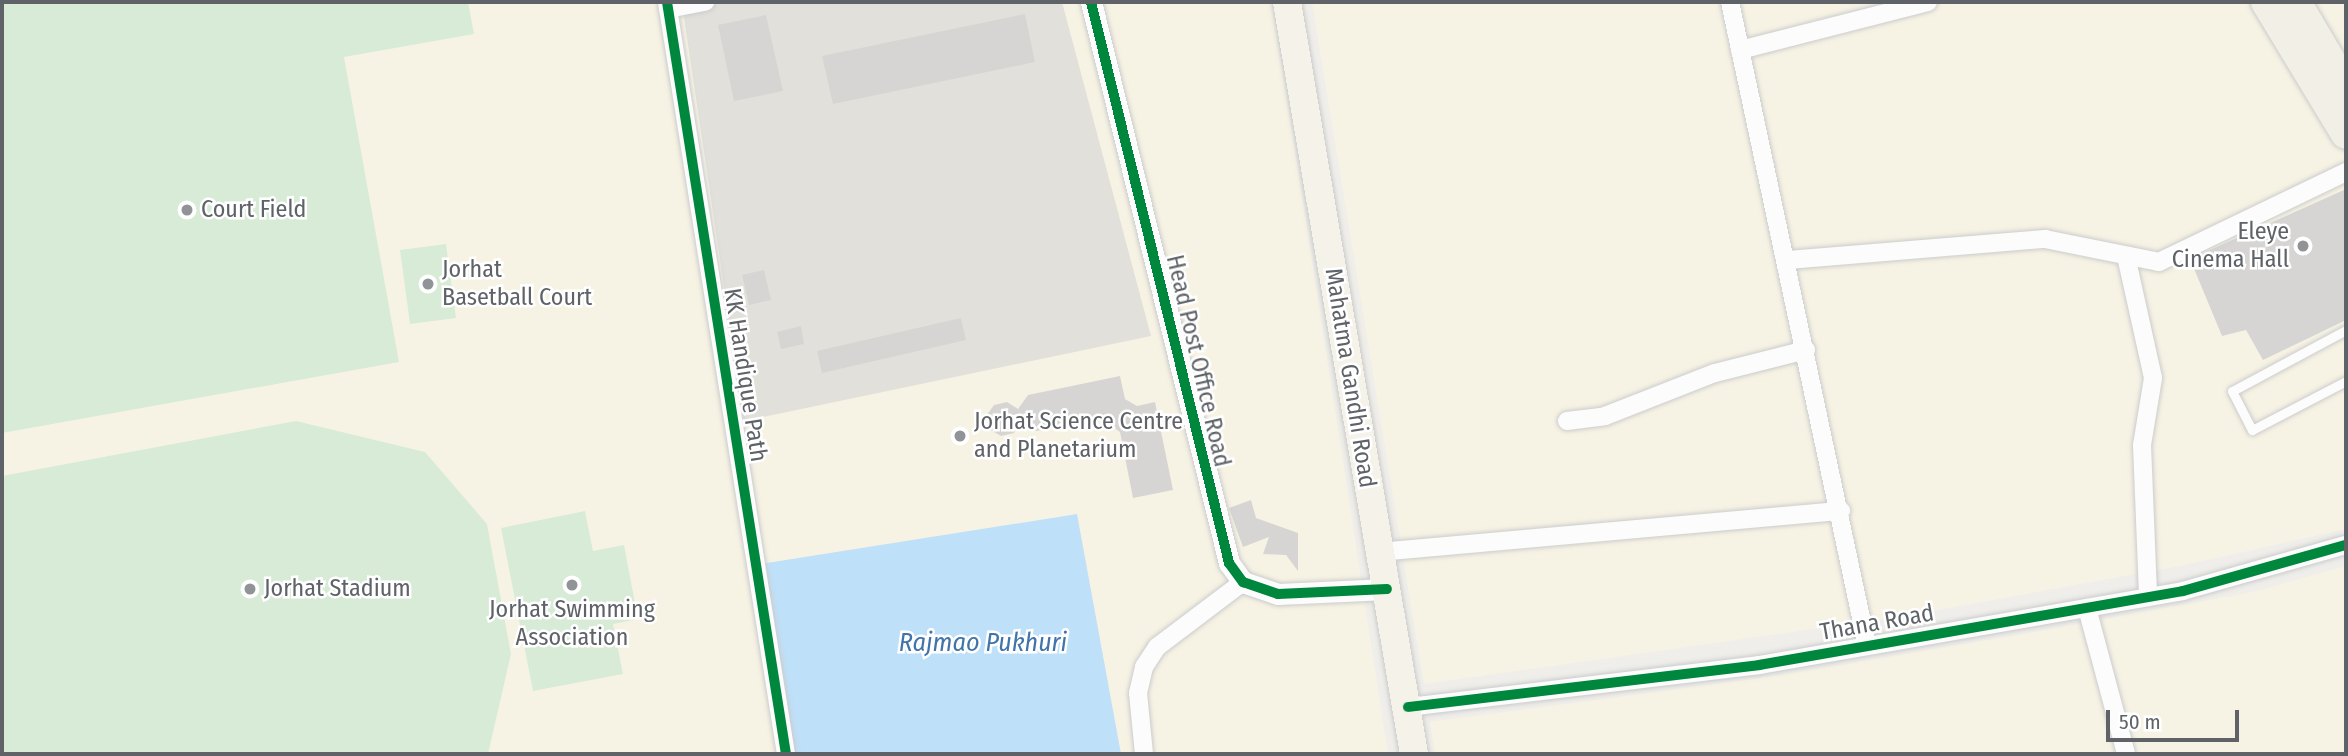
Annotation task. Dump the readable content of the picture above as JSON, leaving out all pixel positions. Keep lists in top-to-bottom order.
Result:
{
  "streets": {
    "main road": ["Mahatma Gandhi Road"],
    "street": ["Head Post Office Road", "KK Handique Path", "Thana Road"]
  },
  "crossings": [
    ["Mahatma Gandhi Road", "Thana Road"]
  ],
  "water": ["Rajmao Pukhuri"],
  "places": [
    "Court Field",
    "Eleye Cinema Hall",
    "Jorhat Basetball Court",
    "Jorhat Science Centre and Planetarium",
    "Jorhat Swimming Association",
    "Jorhat Stadium"
  ],
  "scale_bar": "50 m"
}
